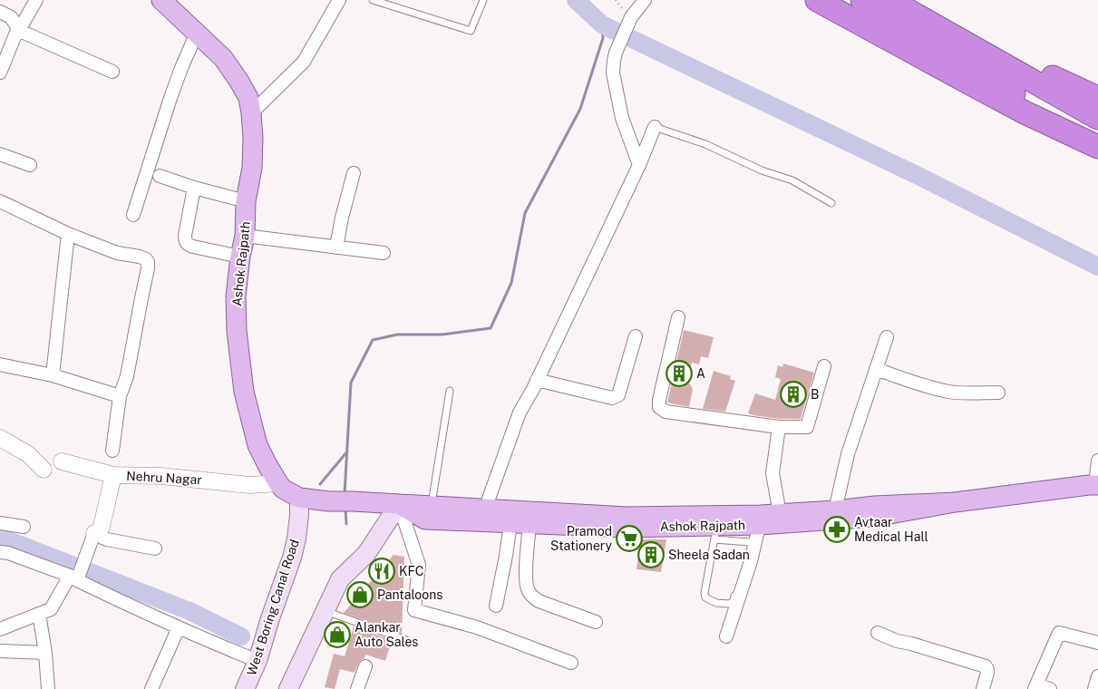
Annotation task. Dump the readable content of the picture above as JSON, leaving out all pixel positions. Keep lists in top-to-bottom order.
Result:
{
  "streets": {
    "main road": ["Ashok Rajpath", "West Boring Canal Road"],
    "street": ["Nehru Nagar"]
  },
  "crossings": [
    ["Ashok Rajpath", "Nehru Nagar"],
    ["Ashok Rajpath", "West Boring Canal Road"]
  ],
  "places": {
    "building": ["A", "B", "Sheela Sadan"],
    "pharmacy": ["Avtaar Medical Hall"],
    "supermarket": ["Pramod Stationery"],
    "restaurant": ["KFC"],
    "shop": ["Pantaloons", "Alankar Auto Sales"]
  }
}
